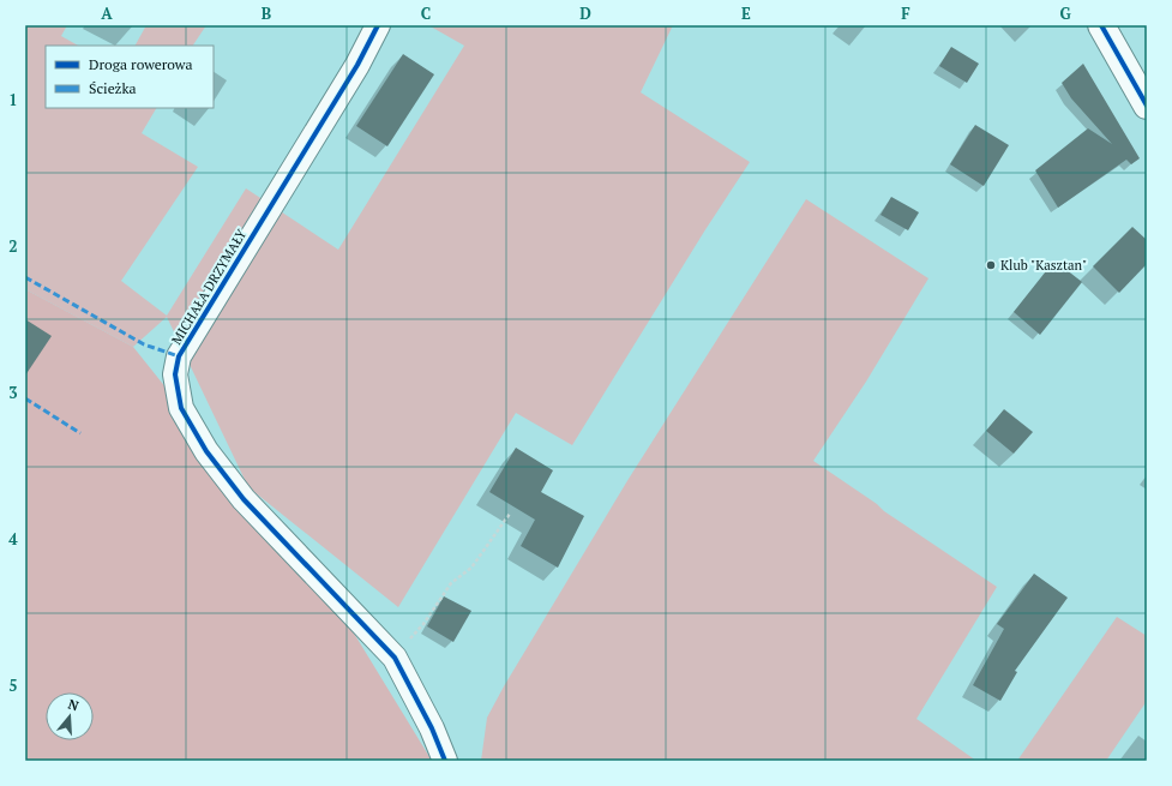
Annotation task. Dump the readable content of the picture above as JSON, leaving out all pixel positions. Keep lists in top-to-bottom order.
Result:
{
  "streets": {
    "street": ["MICHAŁA DRZYMAŁY"]
  },
  "places": ["Klub \"Kasztan\""],
  "legend": ["Droga rowerowa", "Ścieżka"],
  "north": "top",
  "grid": {
    "columns": [
      "A",
      "B",
      "C",
      "D",
      "E",
      "F",
      "G"
    ],
    "rows": [
      "1",
      "2",
      "3",
      "4",
      "5"
    ]
  }
}
